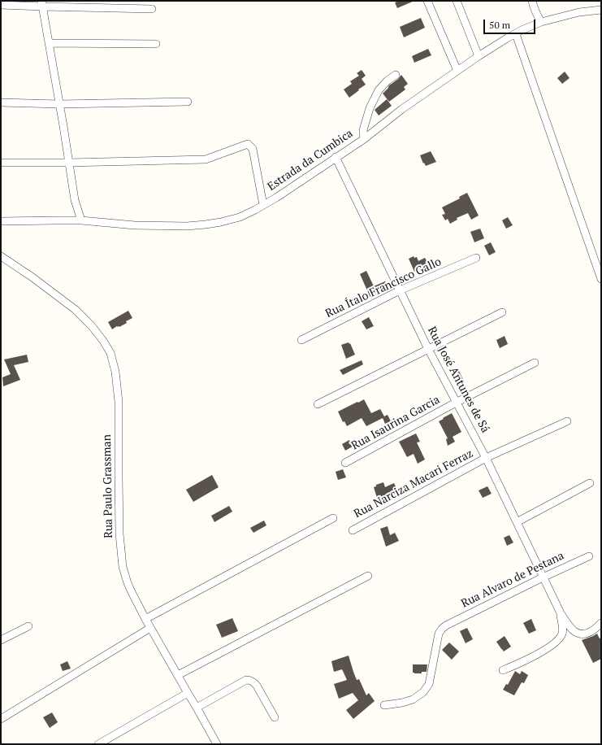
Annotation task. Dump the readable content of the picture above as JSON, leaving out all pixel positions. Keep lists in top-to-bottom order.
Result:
{
  "streets": {
    "street": [
      "Estrada da Cumbica",
      "Rua Ítalo Francisco Gallo",
      "Rua José Antunes de Sá",
      "Rua Isaurina Garcia",
      "Rua Narciza Macari Ferraz",
      "Rua Paulo Grassman",
      "Rua Alvaro de Pestana"
    ]
  },
  "crossings": [
    ["Estrada da Cumbica", "Rua José Antunes de Sá"],
    ["Rua Ítalo Francisco Gallo", "Rua José Antunes de Sá"],
    ["Rua José Antunes de Sá", "Rua Isaurina Garcia"],
    ["Rua José Antunes de Sá", "Rua Narciza Macari Ferraz"],
    ["Rua José Antunes de Sá", "Rua Alvaro de Pestana"]
  ],
  "scale_bar": "50 m"
}
